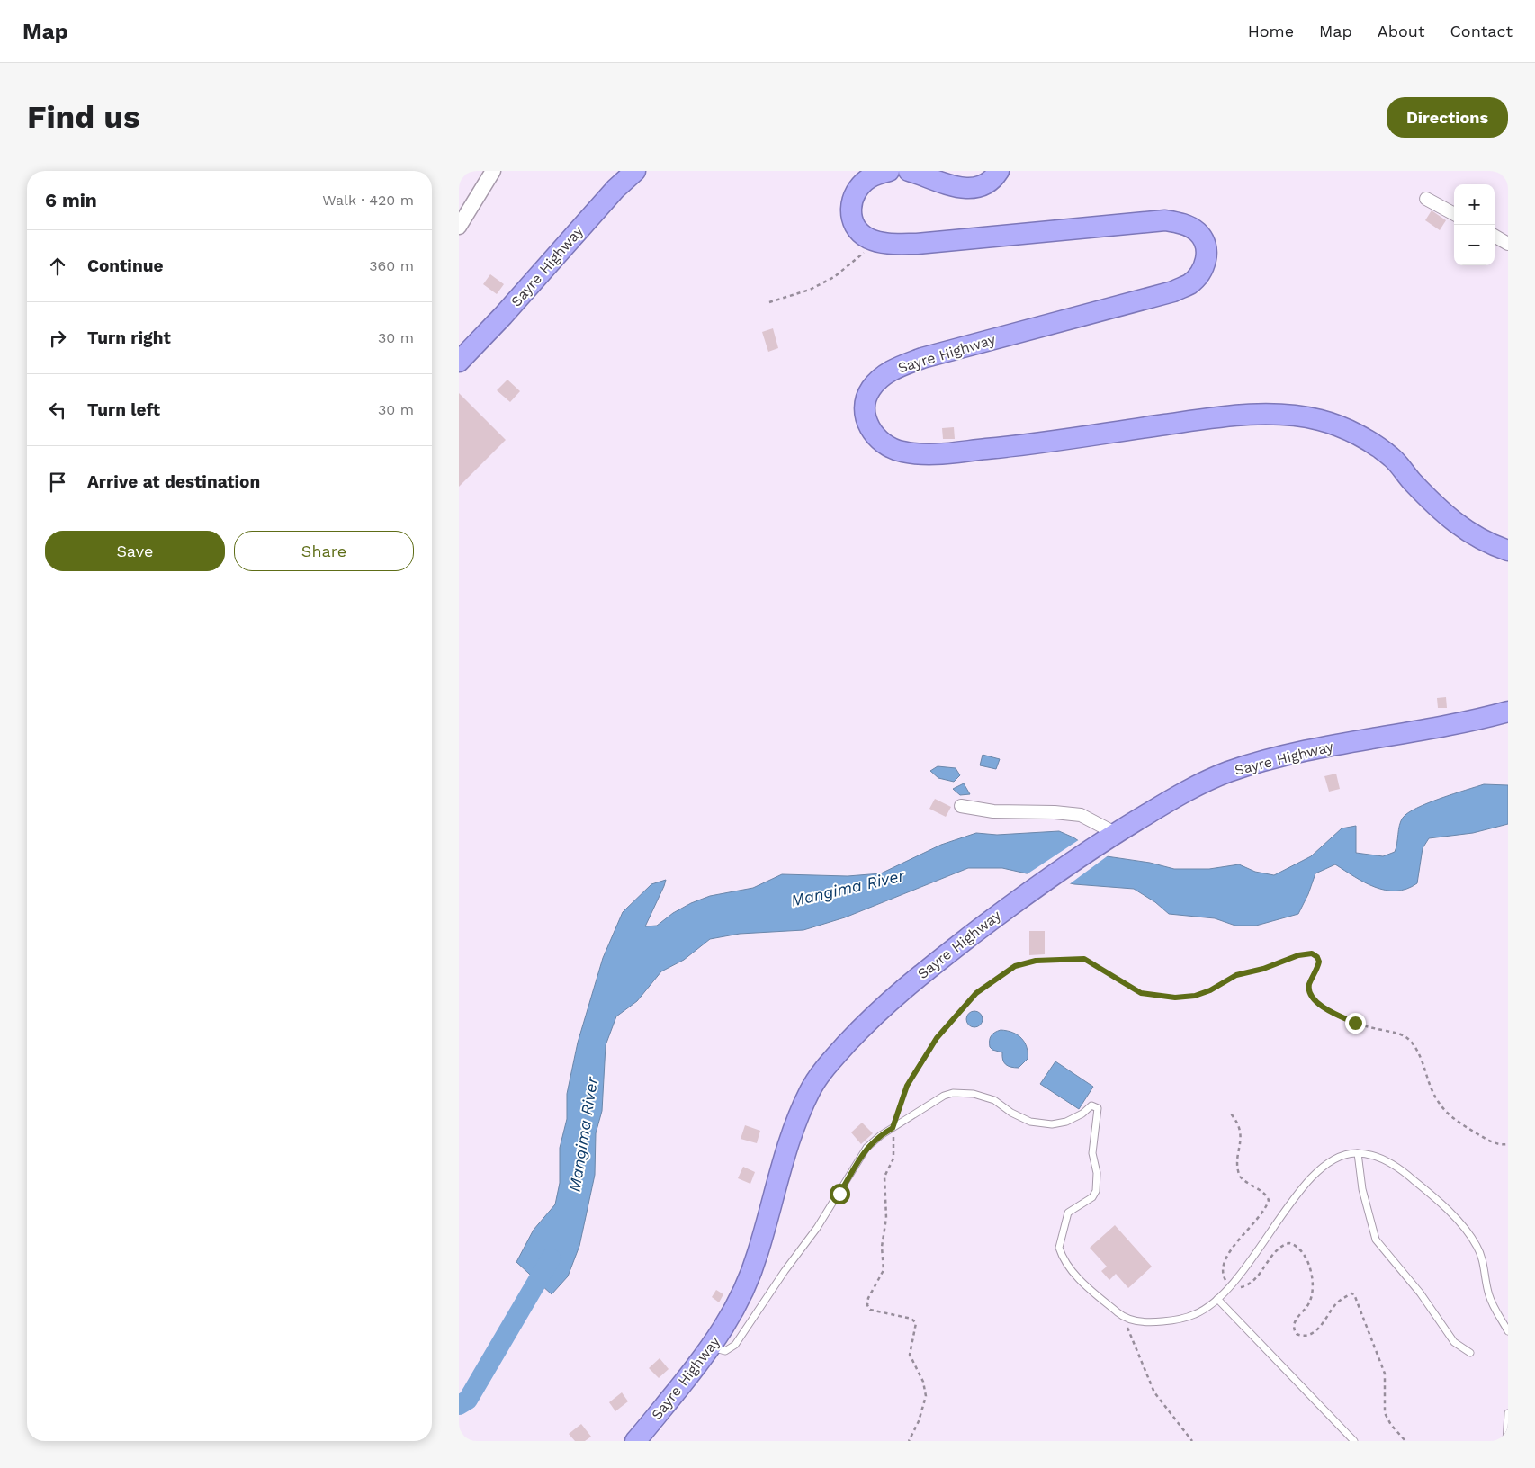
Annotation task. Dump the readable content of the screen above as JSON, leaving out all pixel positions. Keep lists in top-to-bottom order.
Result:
{
  "streets": {
    "highway": ["Sayre Highway"]
  },
  "water": ["Mangima River"],
  "page": {
    "header": "Map",
    "nav": [
      "Home",
      "Map",
      "About",
      "Contact"
    ],
    "buttons": [
      "Directions",
      ["Save", "Share"]
    ],
    "title": "Find us",
    "heading": ["6 min", "Walk · 420 m"],
    "map_buttons": ["+", "−"],
    "list": [
      ["Continue", "360 m"],
      ["Turn right", "30 m"],
      ["Turn left", "30 m"],
      "Arrive at destination"
    ]
  }
}
